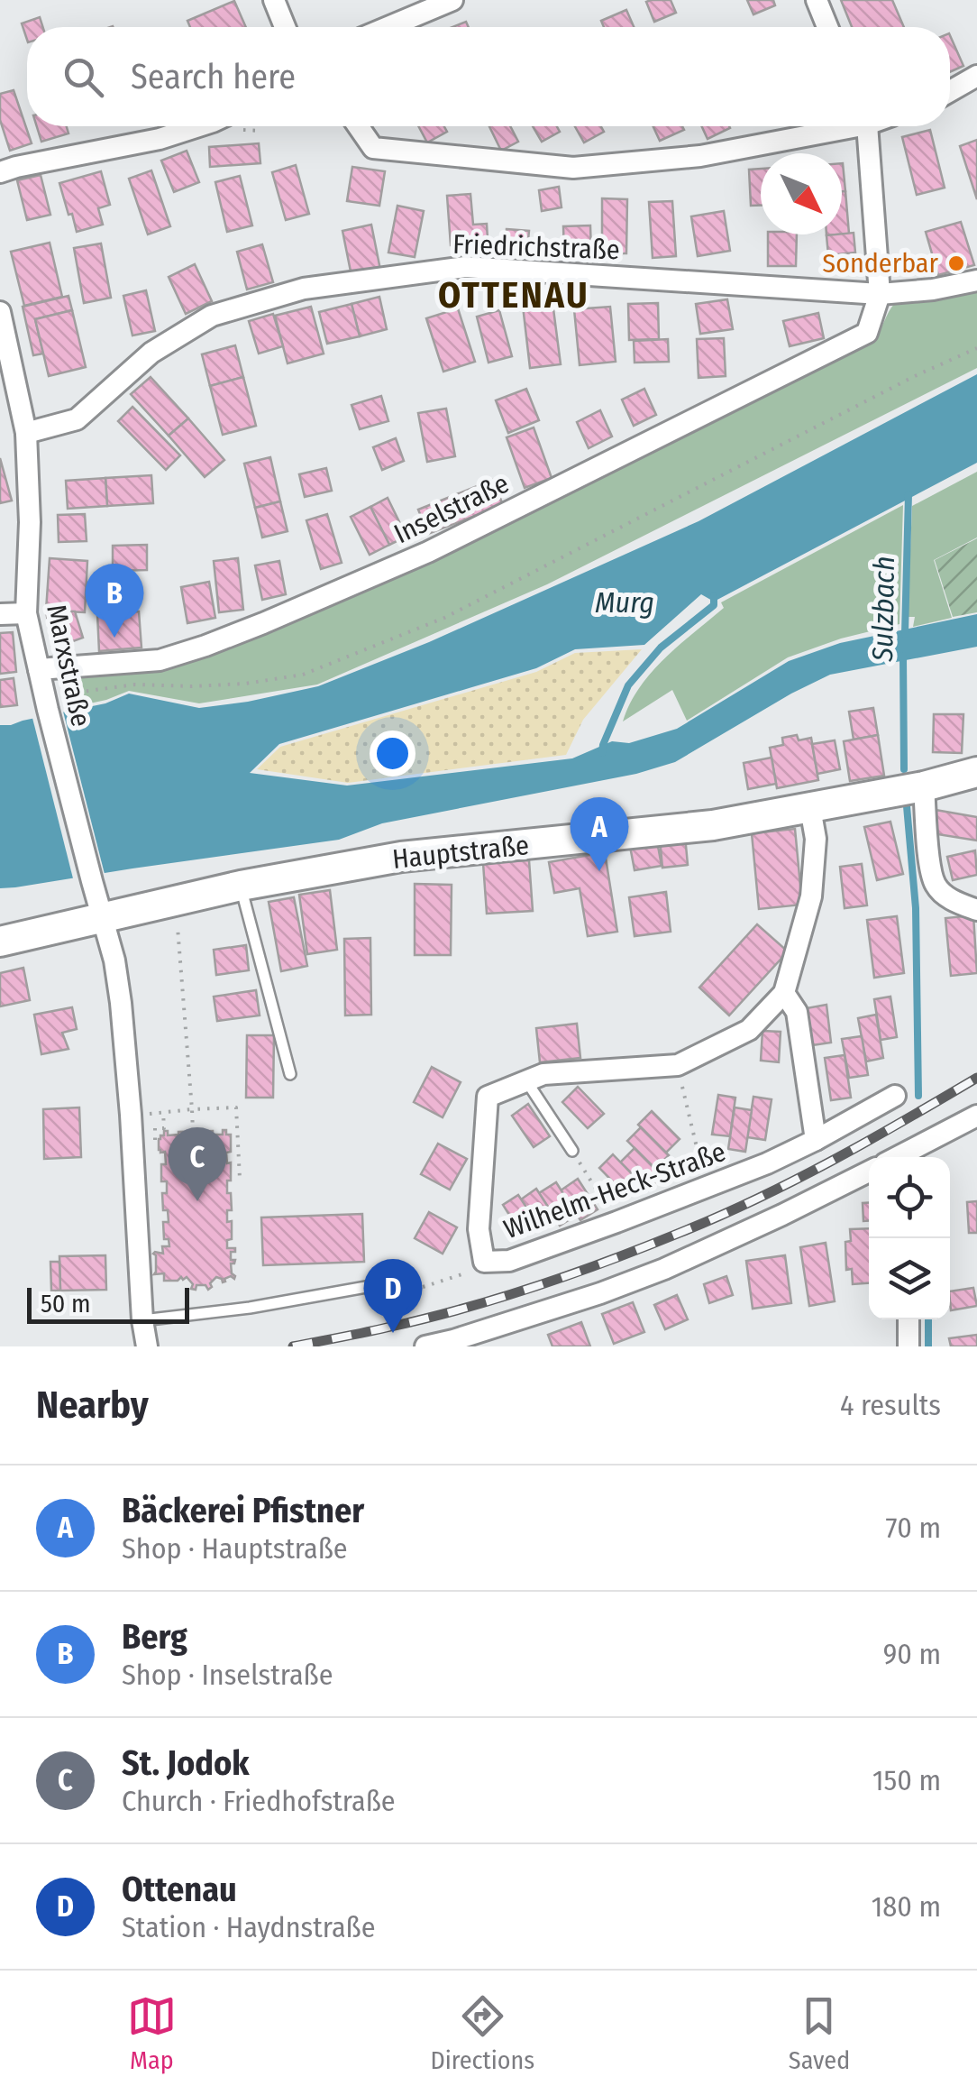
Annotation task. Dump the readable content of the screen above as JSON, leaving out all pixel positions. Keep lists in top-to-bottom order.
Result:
{
  "streets": {
    "street": [
      "Friedrichstraße",
      "Inselstraße",
      "Marxstraße",
      "Hauptstraße",
      "Wilhelm-Heck-Straße"
    ]
  },
  "crossings": [
    ["Friedrichstraße", "Inselstraße"],
    ["Friedrichstraße", "Marxstraße"],
    ["Inselstraße", "Marxstraße"],
    ["Marxstraße", "Hauptstraße"],
    ["Hauptstraße", "Wilhelm-Heck-Straße"]
  ],
  "districts": ["OTTENAU"],
  "water": ["Murg", "Sulzbach"],
  "places": ["Sonderbar"],
  "scale_bar": "50 m",
  "north": "bottom right",
  "page": {
    "search": "Search here",
    "pins": [
      "B",
      "A",
      "C",
      "D"
    ],
    "scale": "50 m",
    "heading": ["Nearby", "4 results"],
    "list": [
      {
        "mark": "A",
        "name": "Bäckerei Pfistner",
        "note": "Shop · Hauptstraße",
        "value": "70 m"
      },
      {
        "mark": "B",
        "name": "Berg",
        "note": "Shop · Inselstraße",
        "value": "90 m"
      },
      {
        "mark": "C",
        "name": "St. Jodok",
        "note": "Church · Friedhofstraße",
        "value": "150 m"
      },
      {
        "mark": "D",
        "name": "Ottenau",
        "note": "Station · Haydnstraße",
        "value": "180 m"
      }
    ],
    "nav": ["Map", "Directions", "Saved"]
  }
}
